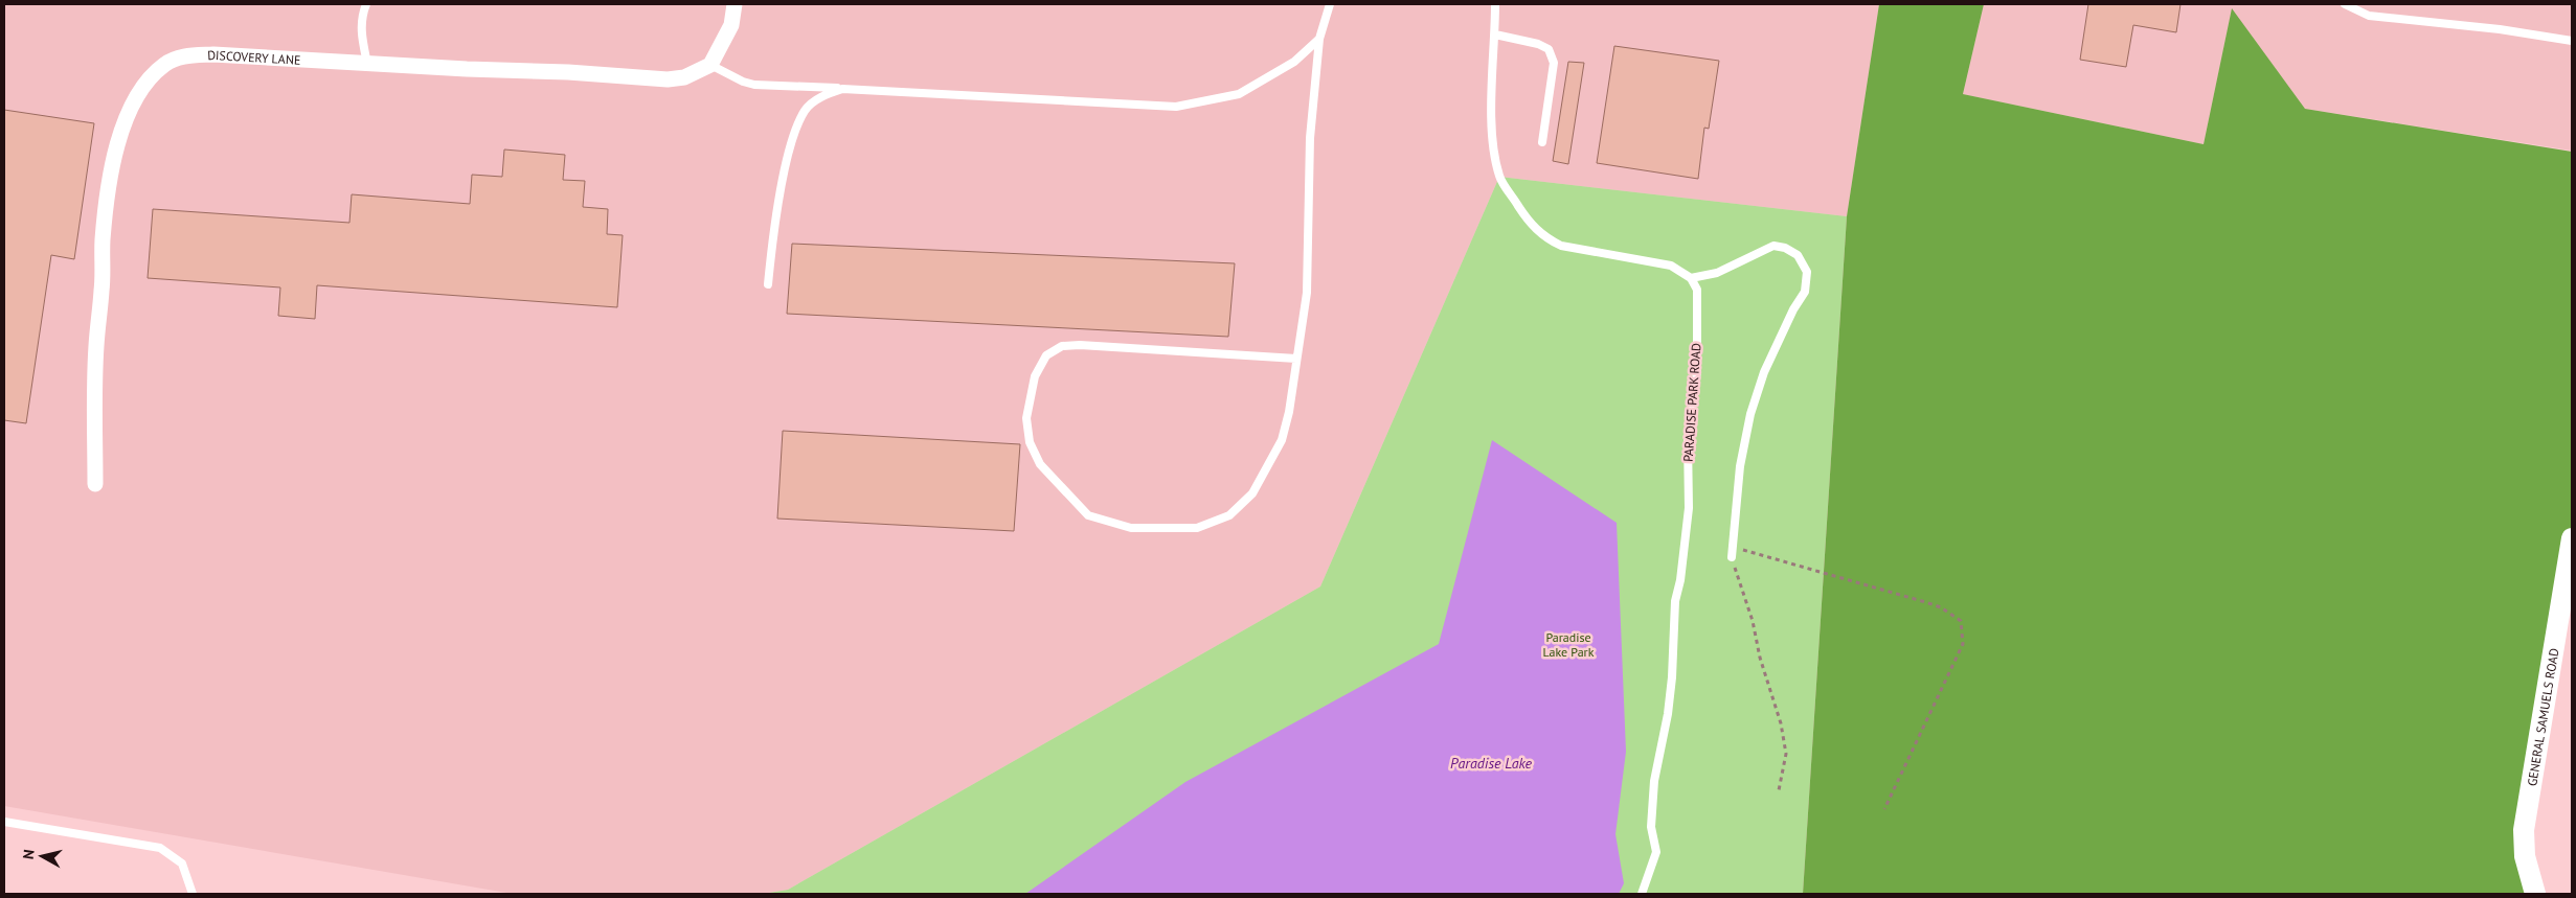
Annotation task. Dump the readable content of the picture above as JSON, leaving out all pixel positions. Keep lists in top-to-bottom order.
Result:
{
  "streets": {
    "street": ["DISCOVERY LANE", "GENERAL SAMUELS ROAD"],
    "lane": ["PARADISE PARK ROAD"]
  },
  "water": ["Paradise Lake"],
  "parks": ["Paradise Lake Park"],
  "north": "left"
}
